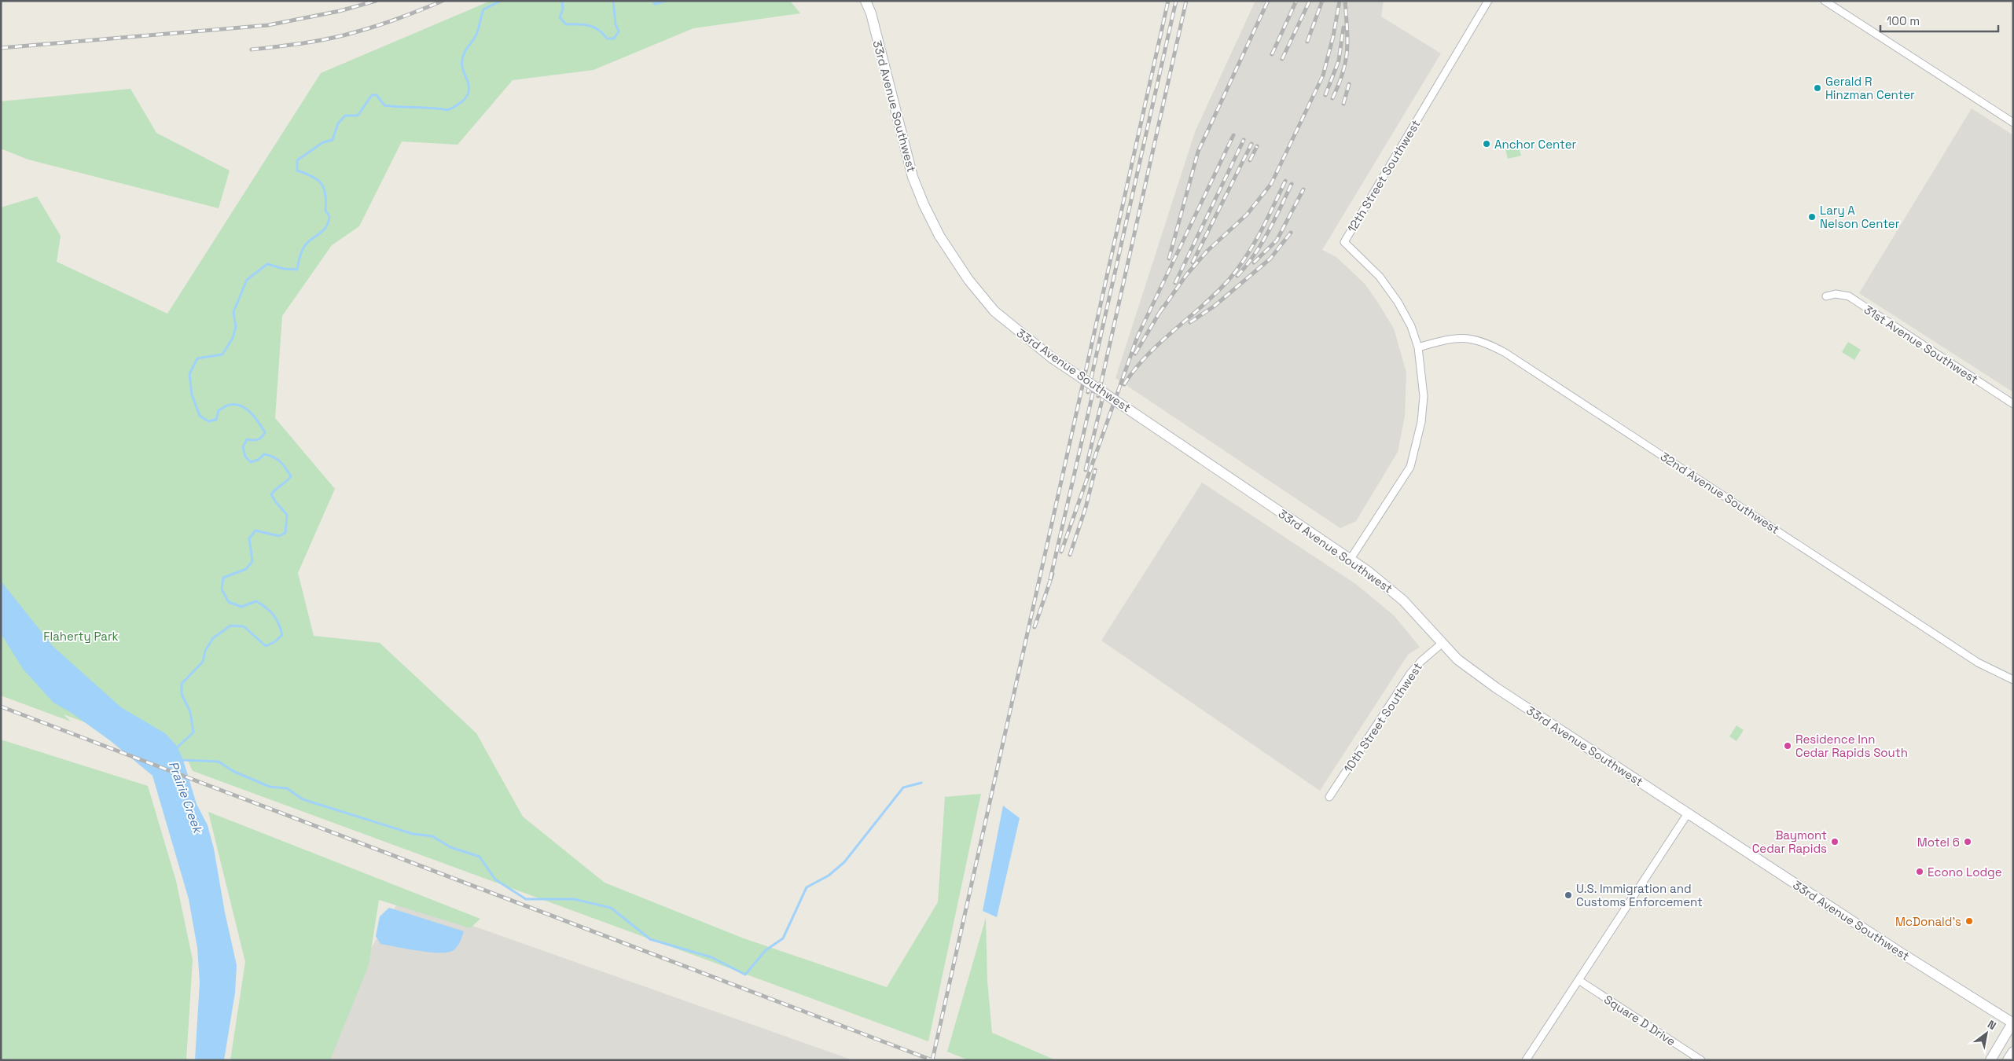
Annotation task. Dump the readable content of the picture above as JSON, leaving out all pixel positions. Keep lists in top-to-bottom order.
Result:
{
  "streets": {
    "street": [
      "33rd Avenue Southwest",
      "12th Street Southwest",
      "31st Avenue Southwest",
      "32nd Avenue Southwest",
      "10th Street Southwest",
      "Square D Drive"
    ]
  },
  "crossings": [
    ["33rd Avenue Southwest", "12th Street Southwest"],
    ["33rd Avenue Southwest", "10th Street Southwest"],
    ["12th Street Southwest", "32nd Avenue Southwest"]
  ],
  "water": ["Prairie Creek"],
  "parks": ["Flaherty Park"],
  "places": [
    "Gerald R Hinzman Center",
    "Anchor Center",
    "Lary A Nelson Center",
    "Residence Inn Cedar Rapids South",
    "Baymont Cedar Rapids",
    "Motel 6",
    "Econo Lodge",
    "U.S. Immigration and Customs Enforcement",
    "McDonald's"
  ],
  "scale_bar": "100 m",
  "north": "top right"
}
